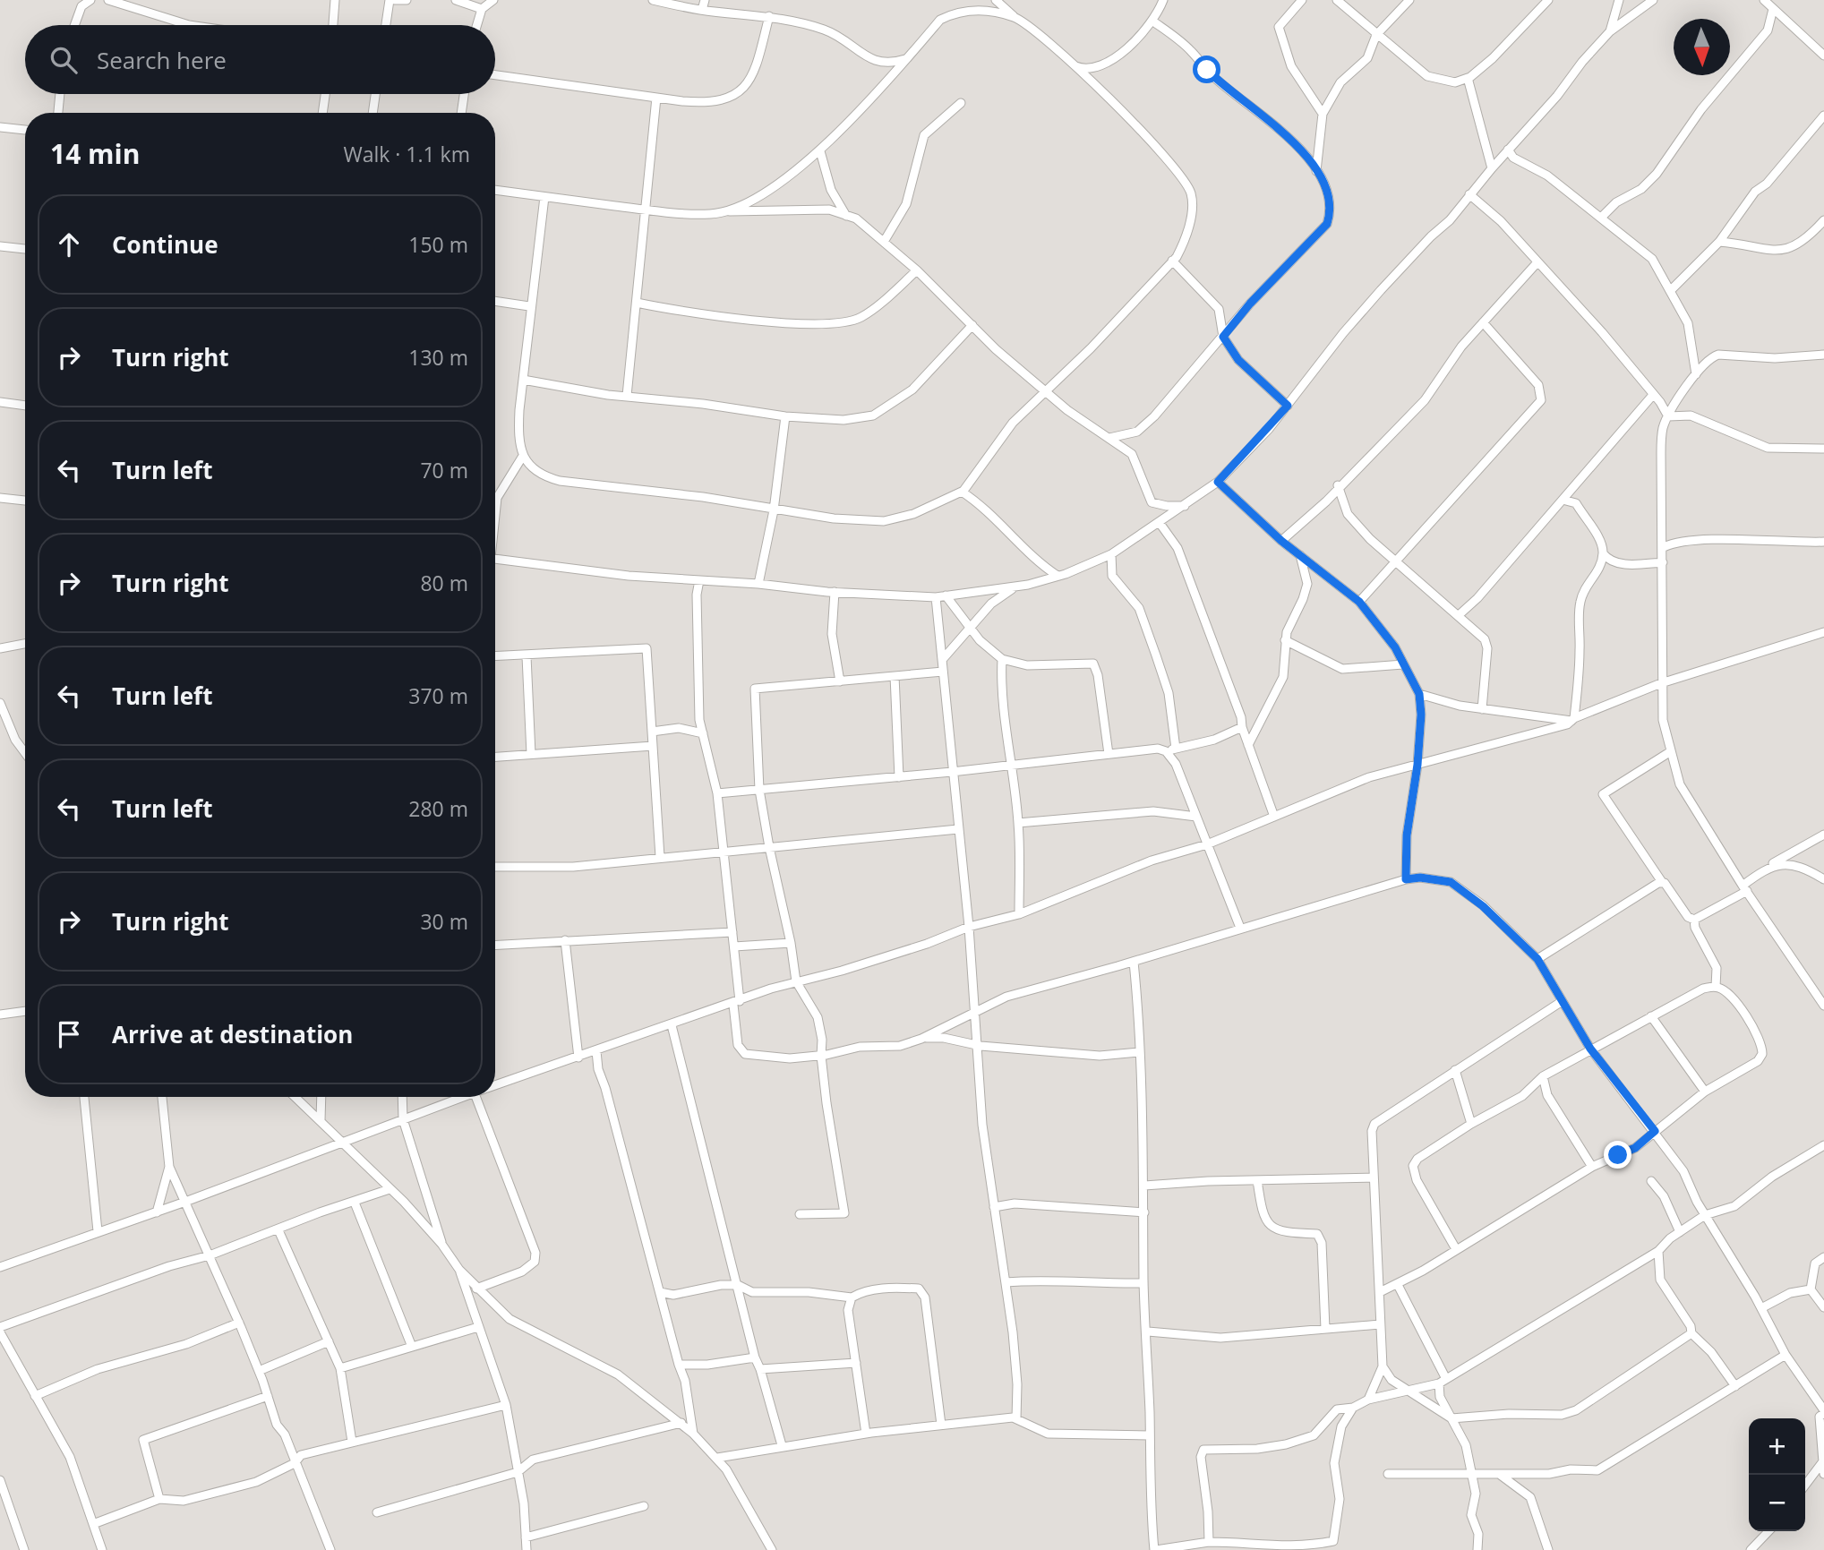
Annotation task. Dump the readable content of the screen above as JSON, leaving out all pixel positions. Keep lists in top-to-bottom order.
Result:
{
  "north": "bottom",
  "page": {
    "search": "Search here",
    "heading": ["14 min", "Walk · 1.1 km"],
    "list": [
      ["Continue", "150 m"],
      ["Turn right", "130 m"],
      ["Turn left", "70 m"],
      ["Turn right", "80 m"],
      ["Turn left", "370 m"],
      ["Turn left", "280 m"],
      ["Turn right", "30 m"],
      "Arrive at destination"
    ],
    "map_buttons": ["+", "−"]
  }
}
